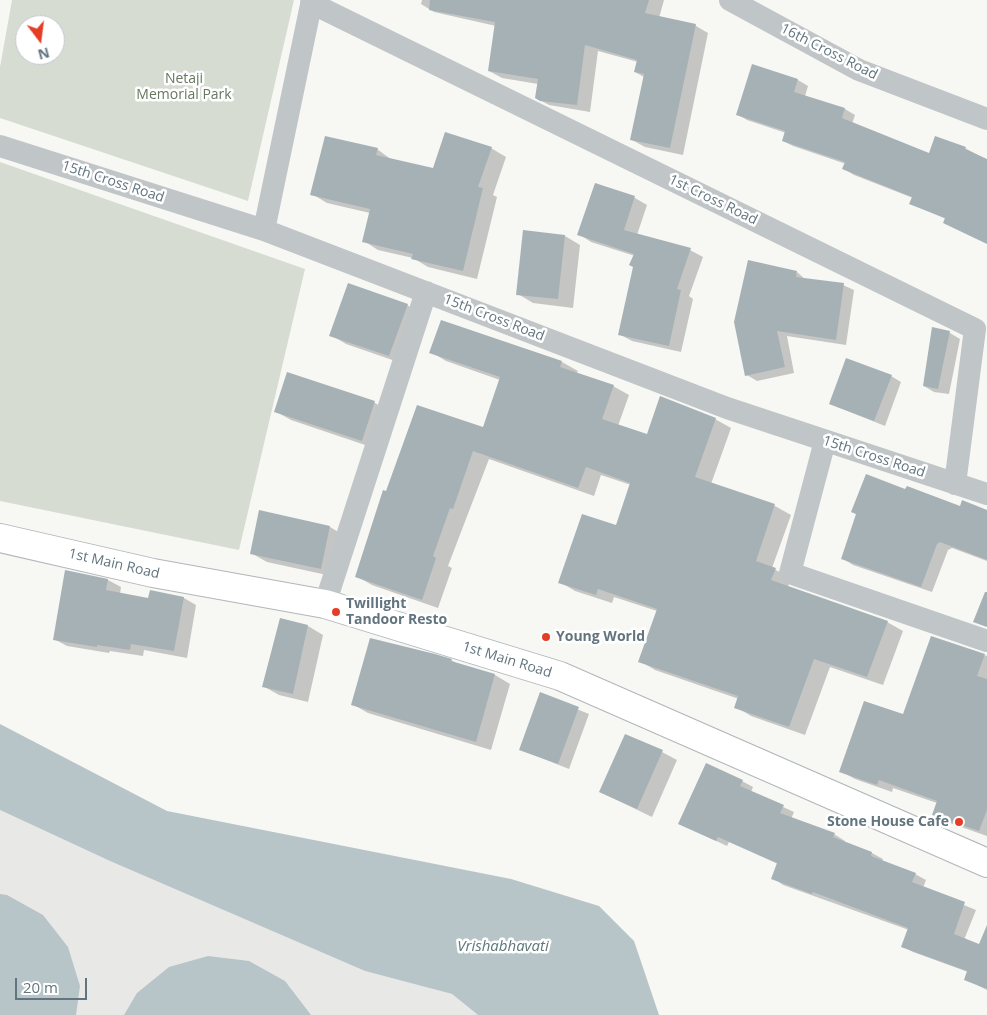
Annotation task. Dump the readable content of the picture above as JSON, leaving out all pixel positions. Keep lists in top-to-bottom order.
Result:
{
  "streets": {
    "street": [
      "16th Cross Road",
      "15th Cross Road",
      "1st Cross Road",
      "1st Main Road"
    ]
  },
  "crossings": [
    ["15th Cross Road", "1st Cross Road"]
  ],
  "water": ["Vrishabhavati"],
  "parks": ["Netaji Memorial Park"],
  "places": ["Twillight Tandoor Resto", "Young World", "Stone House Cafe"],
  "scale_bar": "20 m",
  "north": "bottom"
}
